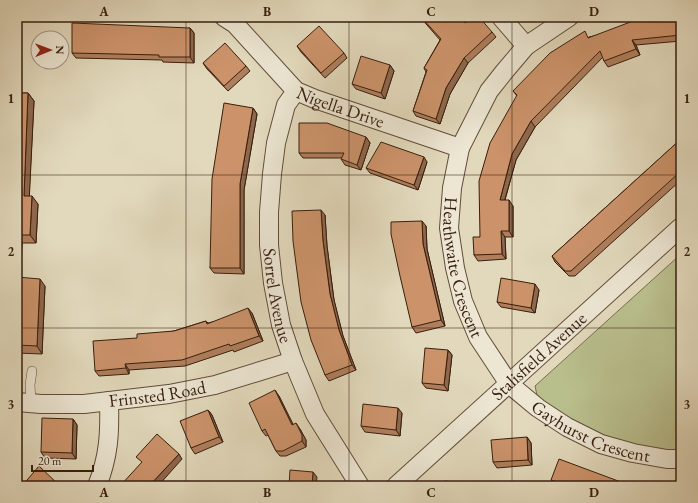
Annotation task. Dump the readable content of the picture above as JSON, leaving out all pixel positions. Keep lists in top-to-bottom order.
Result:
{
  "streets": {
    "street": [
      "Nigella Drive",
      "Heathwaite Crescent",
      "Sorrel Avenue",
      "Stalisfield Avenue",
      "Frinsted Road",
      "Gayhurst Crescent"
    ]
  },
  "crossings": [
    ["Nigella Drive", "Heathwaite Crescent"],
    ["Nigella Drive", "Sorrel Avenue"],
    ["Heathwaite Crescent", "Stalisfield Avenue"],
    ["Heathwaite Crescent", "Gayhurst Crescent"],
    ["Sorrel Avenue", "Frinsted Road"],
    ["Stalisfield Avenue", "Gayhurst Crescent"]
  ],
  "scale_bar": "20 m",
  "north": "right",
  "grid": {
    "columns": [
      "A",
      "B",
      "C",
      "D"
    ],
    "rows": ["1", "2", "3"]
  }
}
